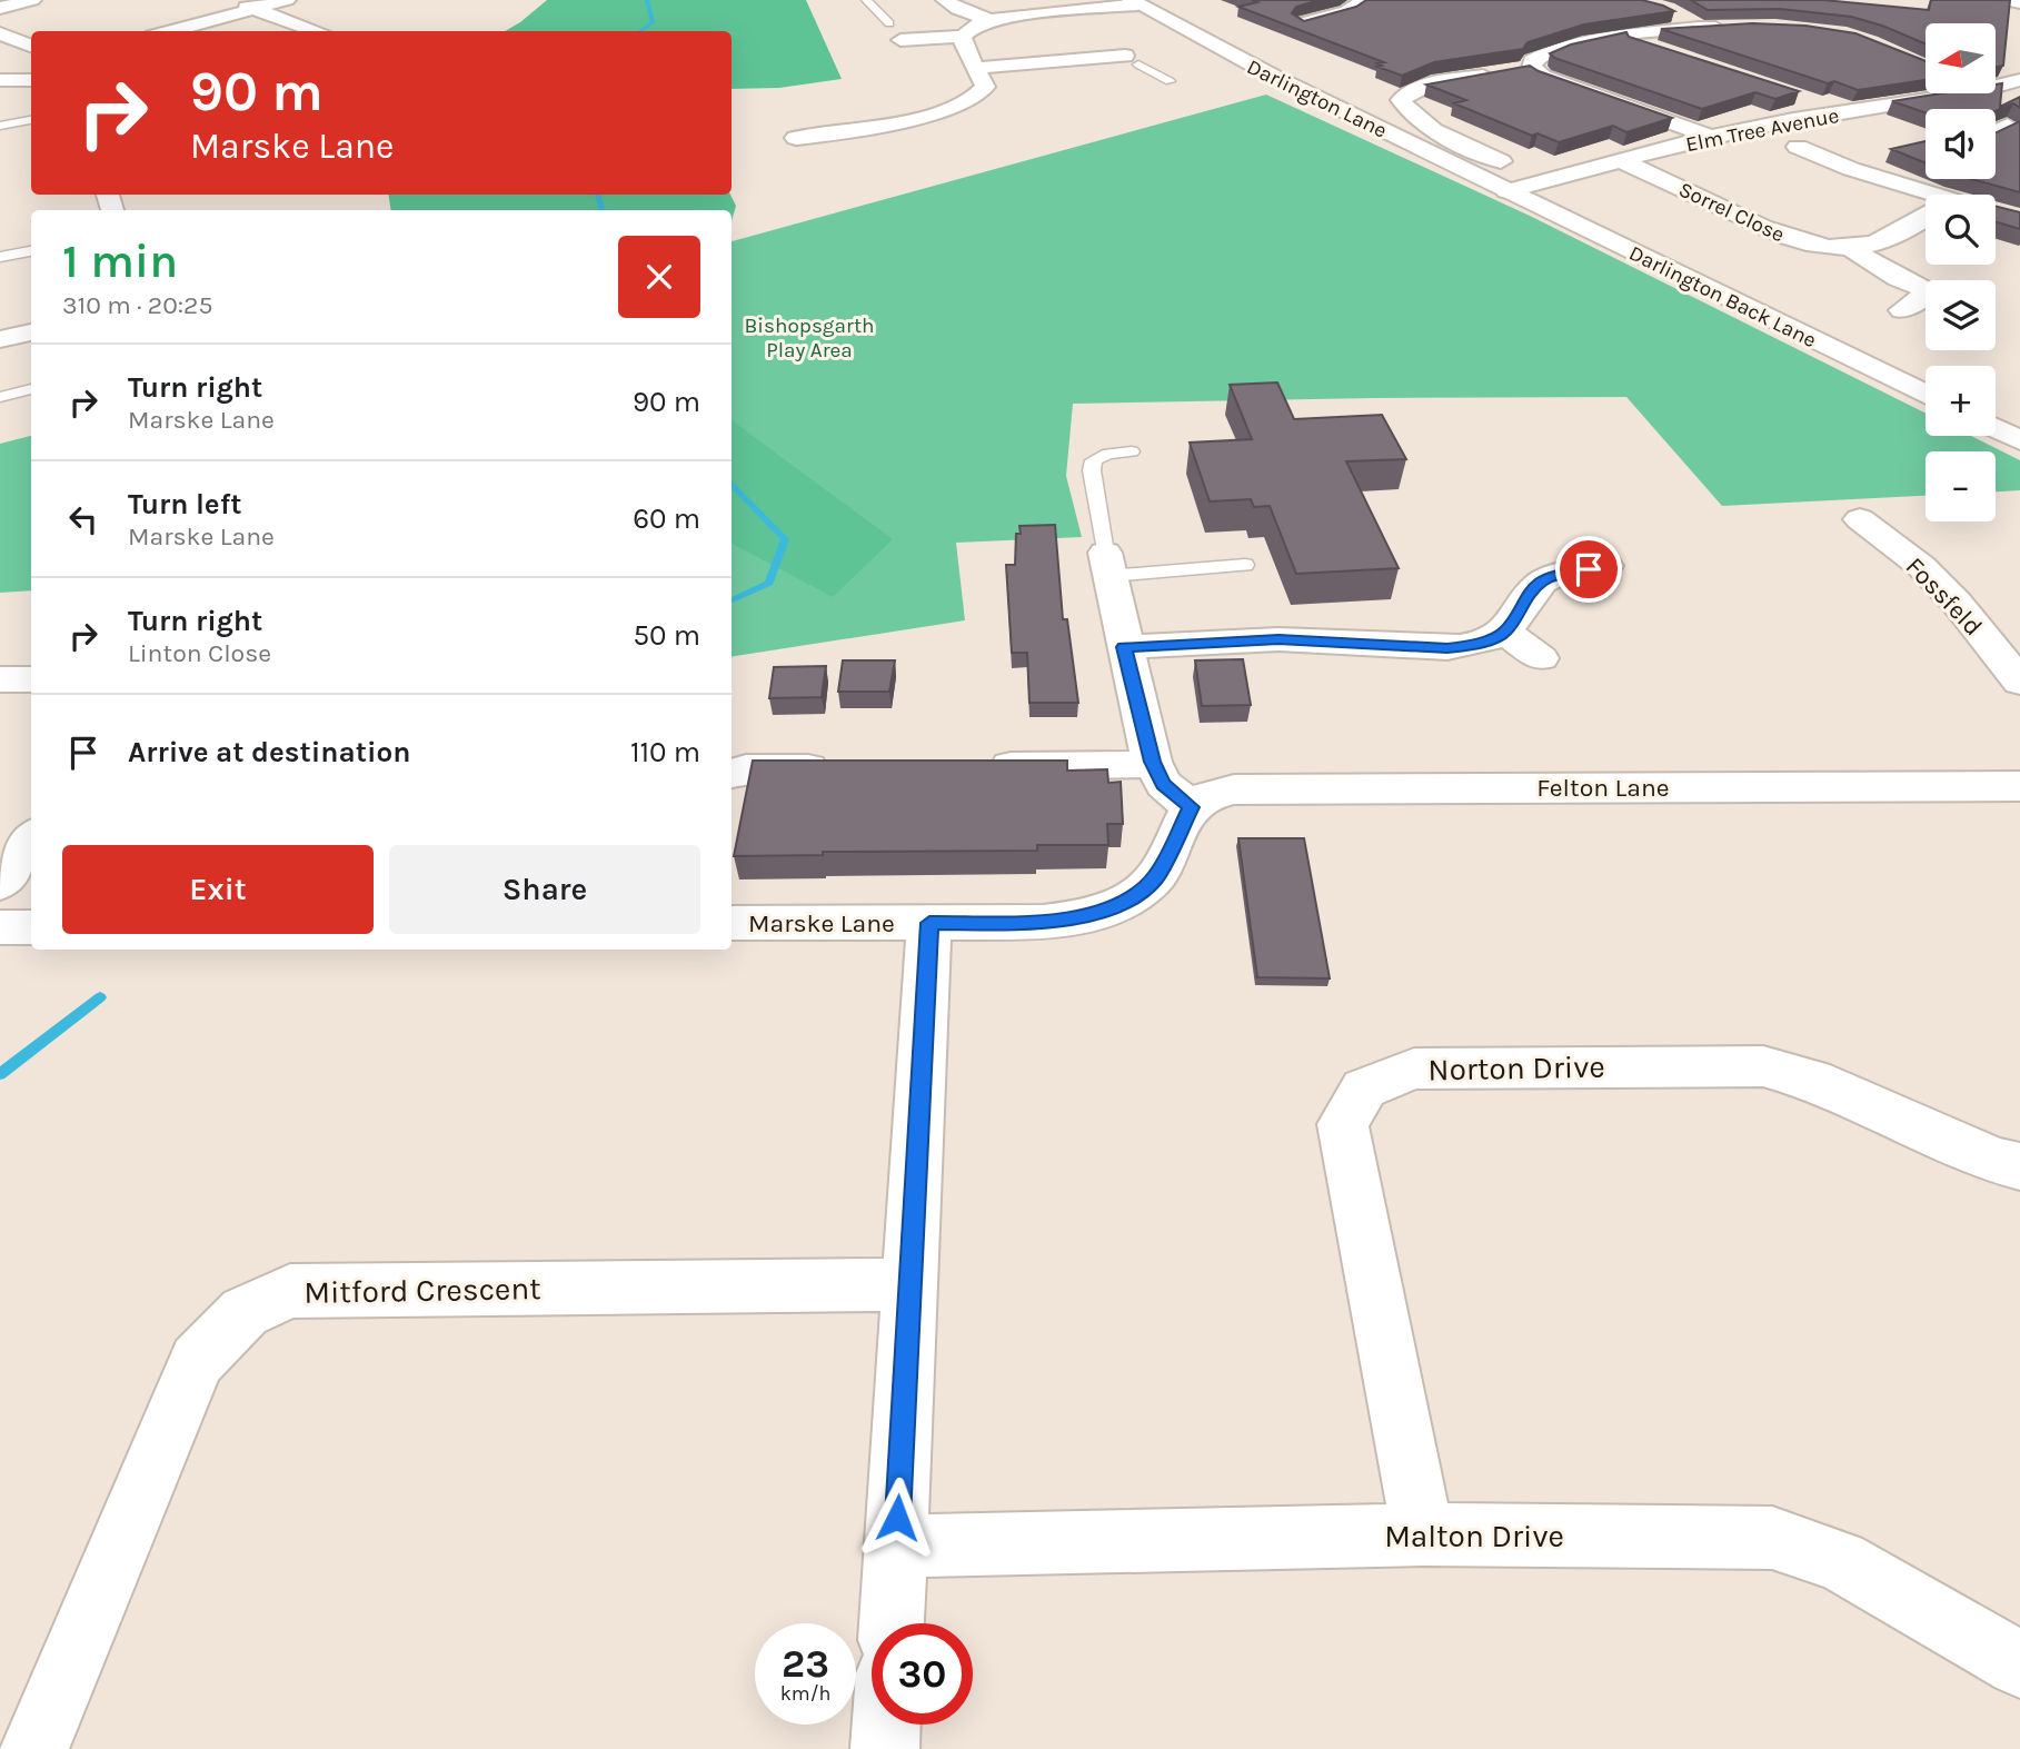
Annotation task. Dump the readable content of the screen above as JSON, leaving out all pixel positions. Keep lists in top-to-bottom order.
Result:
{
  "streets": {
    "street": [
      "Darlington Lane",
      "Elm Tree Avenue",
      "Sorrel Close",
      "Darlington Back Lane",
      "Fossfeld",
      "Felton Lane",
      "Marske Lane",
      "Norton Drive",
      "Mitford Crescent",
      "Malton Drive"
    ]
  },
  "crossings": [
    ["Darlington Lane", "Elm Tree Avenue"],
    ["Darlington Lane", "Darlington Back Lane"],
    ["Elm Tree Avenue", "Sorrel Close"],
    ["Elm Tree Avenue", "Darlington Back Lane"],
    ["Felton Lane", "Marske Lane"],
    ["Norton Drive", "Malton Drive"]
  ],
  "parks": ["Bishopsgarth Play Area"],
  "north": "left",
  "page": {
    "map_buttons": ["+", "−"],
    "turn": ["90 m", "Marske Lane"],
    "heading": ["1 min", "310 m · 20:25"],
    "list": [
      {
        "name": "Turn right",
        "note": "Marske Lane",
        "value": "90 m"
      },
      {
        "name": "Turn left",
        "note": "Marske Lane",
        "value": "60 m"
      },
      {
        "name": "Turn right",
        "note": "Linton Close",
        "value": "50 m"
      },
      {
        "name": "Arrive at destination",
        "value": "110 m"
      }
    ],
    "buttons": ["Exit", "Share"],
    "speed": "23 km/h",
    "limit": "30"
  }
}
